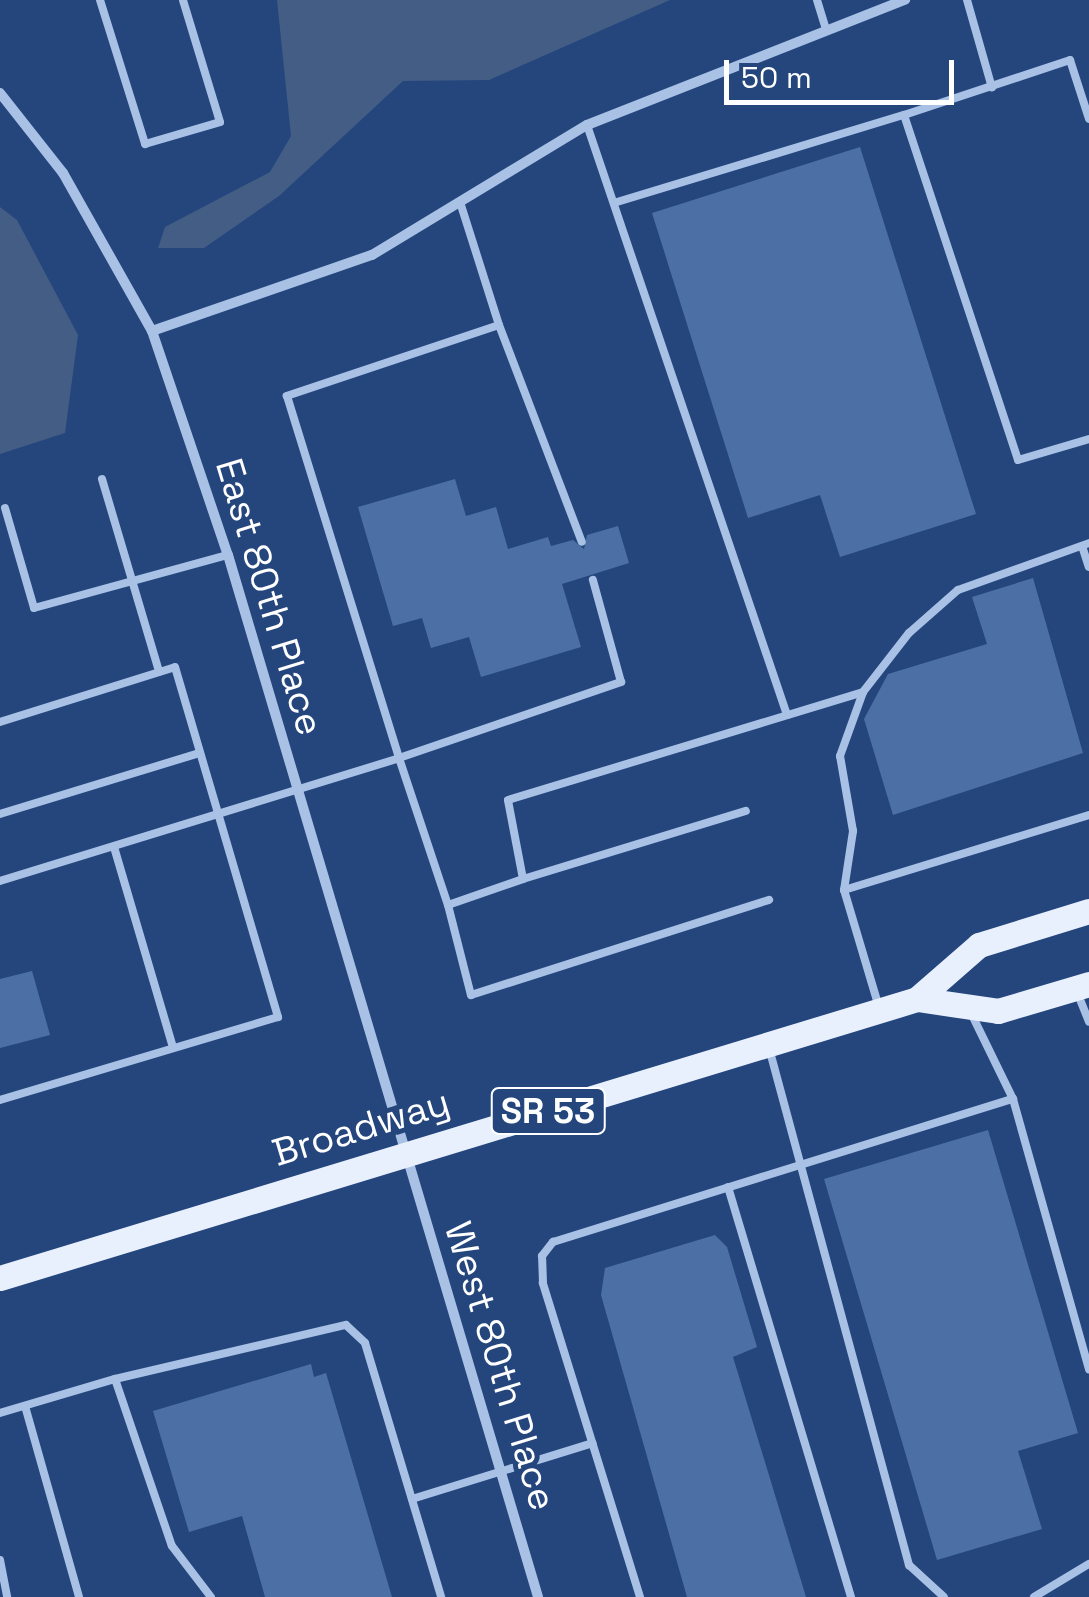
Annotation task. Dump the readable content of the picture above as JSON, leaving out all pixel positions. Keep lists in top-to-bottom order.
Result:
{
  "streets": {
    "main road": ["SR 53", "Broadway"],
    "street": ["East 80th Place", "West 80th Place"]
  },
  "crossings": [
    ["East 80th Place", "Broadway"],
    ["East 80th Place", "West 80th Place"],
    ["Broadway", "West 80th Place"]
  ],
  "scale_bar": "50 m"
}
